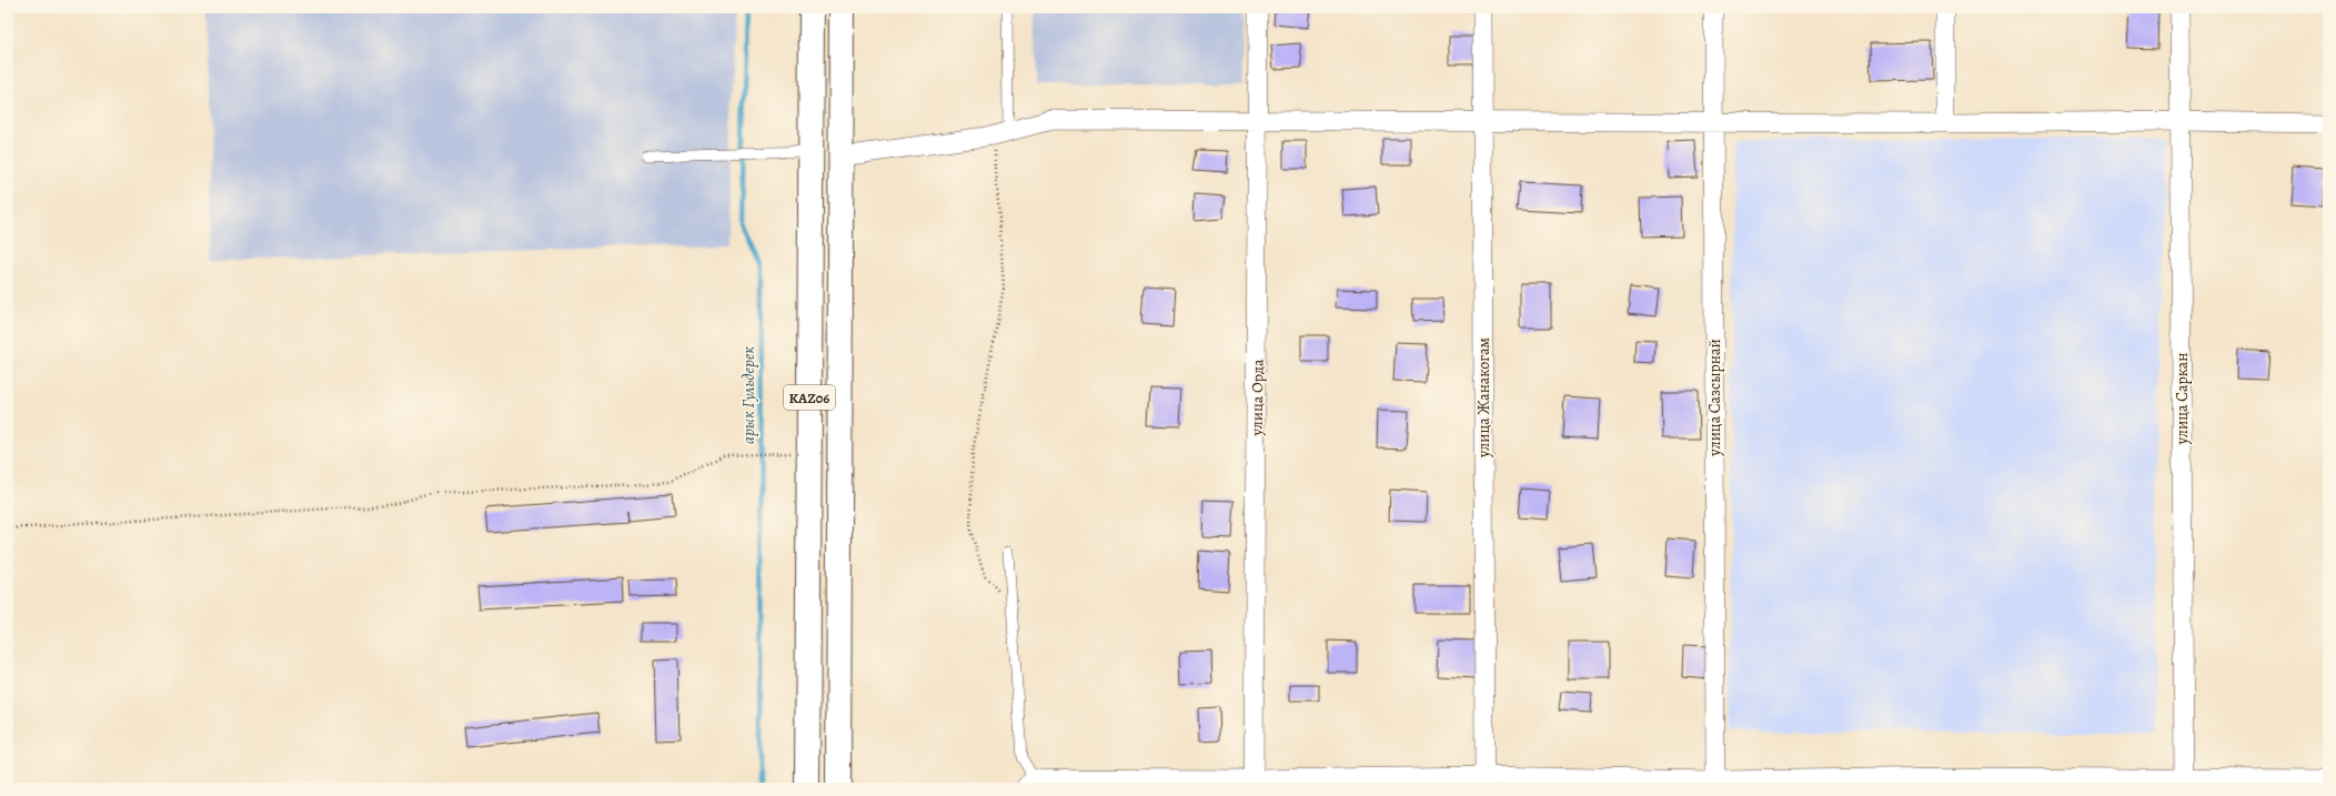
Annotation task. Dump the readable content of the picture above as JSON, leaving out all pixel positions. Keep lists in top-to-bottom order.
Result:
{
  "streets": {
    "highway": ["KАZ06"],
    "street": [
      "улица Орда",
      "улица Жанакогам",
      "улица Сазсырнай",
      "улица Саркан"
    ]
  },
  "water": ["арык Гульдерек"]
}
